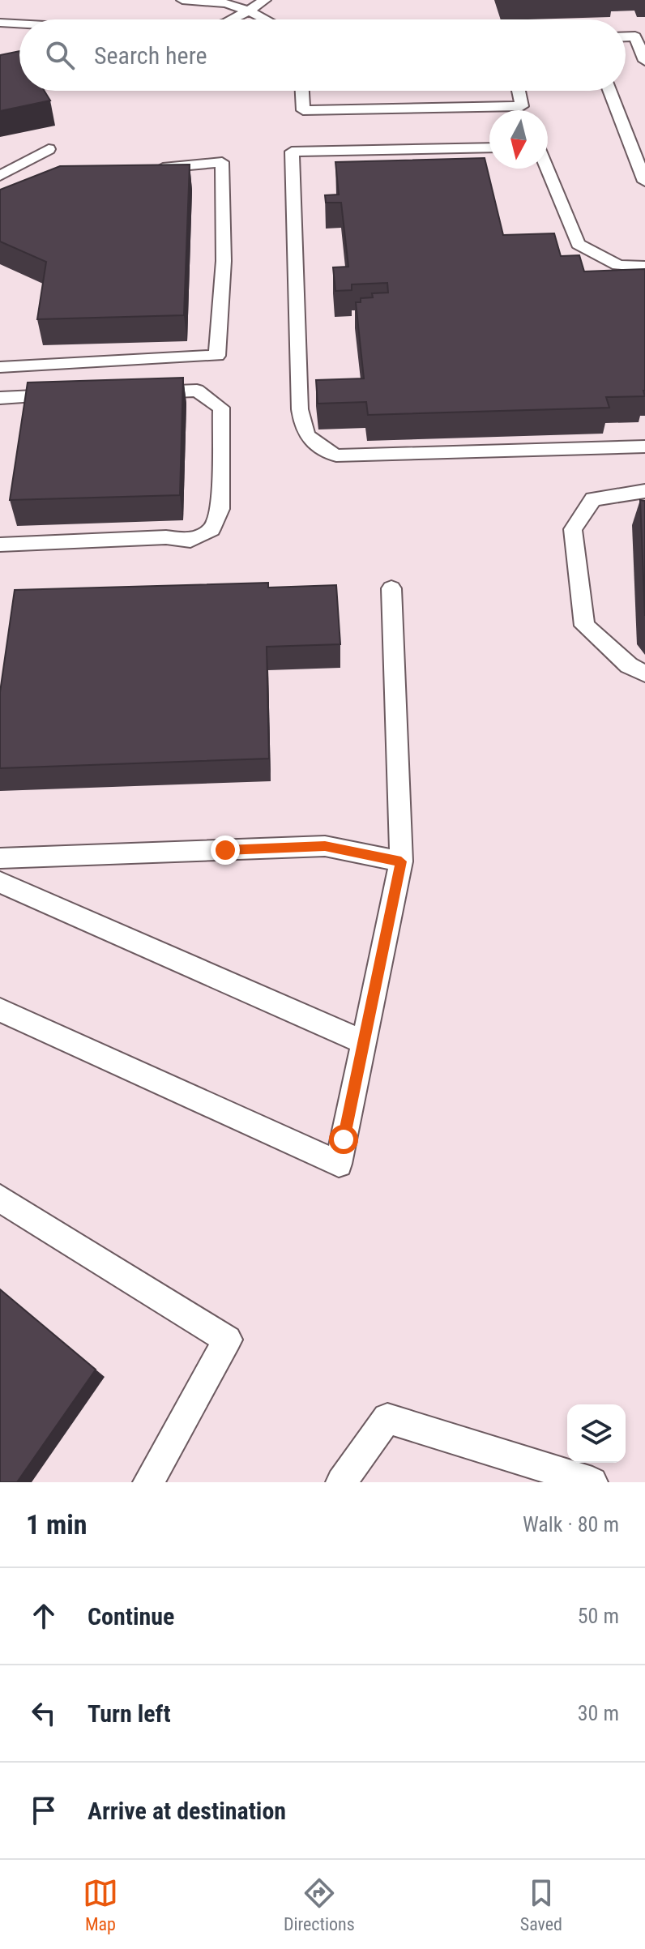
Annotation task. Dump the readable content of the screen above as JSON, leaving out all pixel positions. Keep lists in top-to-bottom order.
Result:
{
  "north": "bottom",
  "page": {
    "search": "Search here",
    "heading": ["1 min", "Walk · 80 m"],
    "list": [
      ["Continue", "50 m"],
      ["Turn left", "30 m"],
      "Arrive at destination"
    ],
    "nav": ["Map", "Directions", "Saved"]
  }
}
